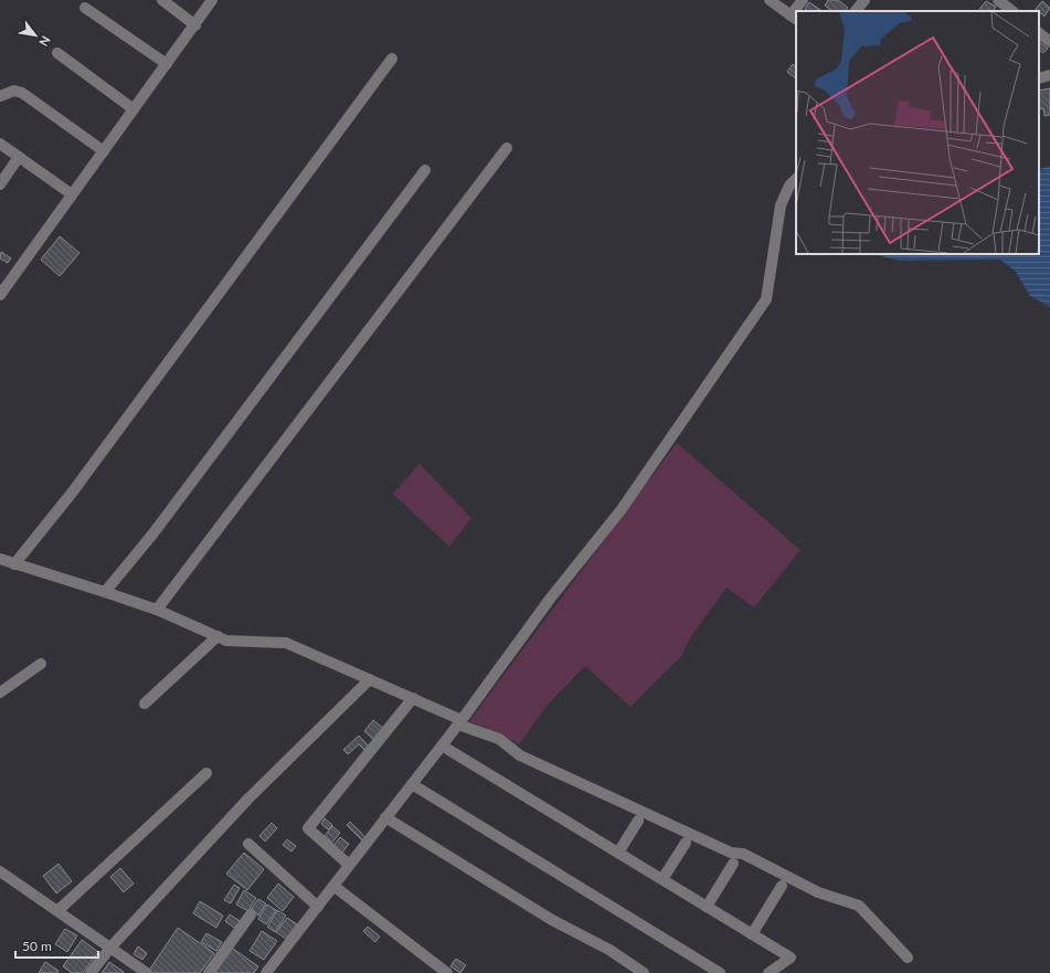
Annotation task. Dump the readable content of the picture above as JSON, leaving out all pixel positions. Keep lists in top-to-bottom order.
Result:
{
  "scale_bar": "50 m",
  "north": "bottom right"
}
